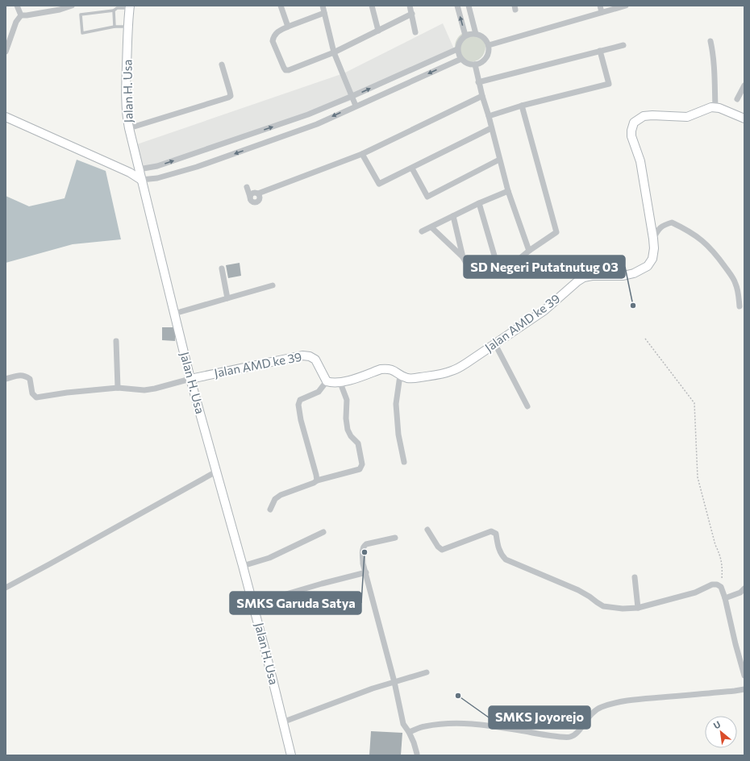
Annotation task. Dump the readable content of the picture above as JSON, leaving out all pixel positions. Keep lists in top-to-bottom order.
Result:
{
  "streets": {
    "street": ["Jalan H. Usa", "Jalan AMD ke 39"]
  },
  "crossings": [
    ["Jalan H. Usa", "Jalan AMD ke 39"]
  ],
  "places": ["SD Negeri Putatnutug 03", "SMKS Garuda Satya", "SMKS Joyorejo"],
  "north": "top left"
}
